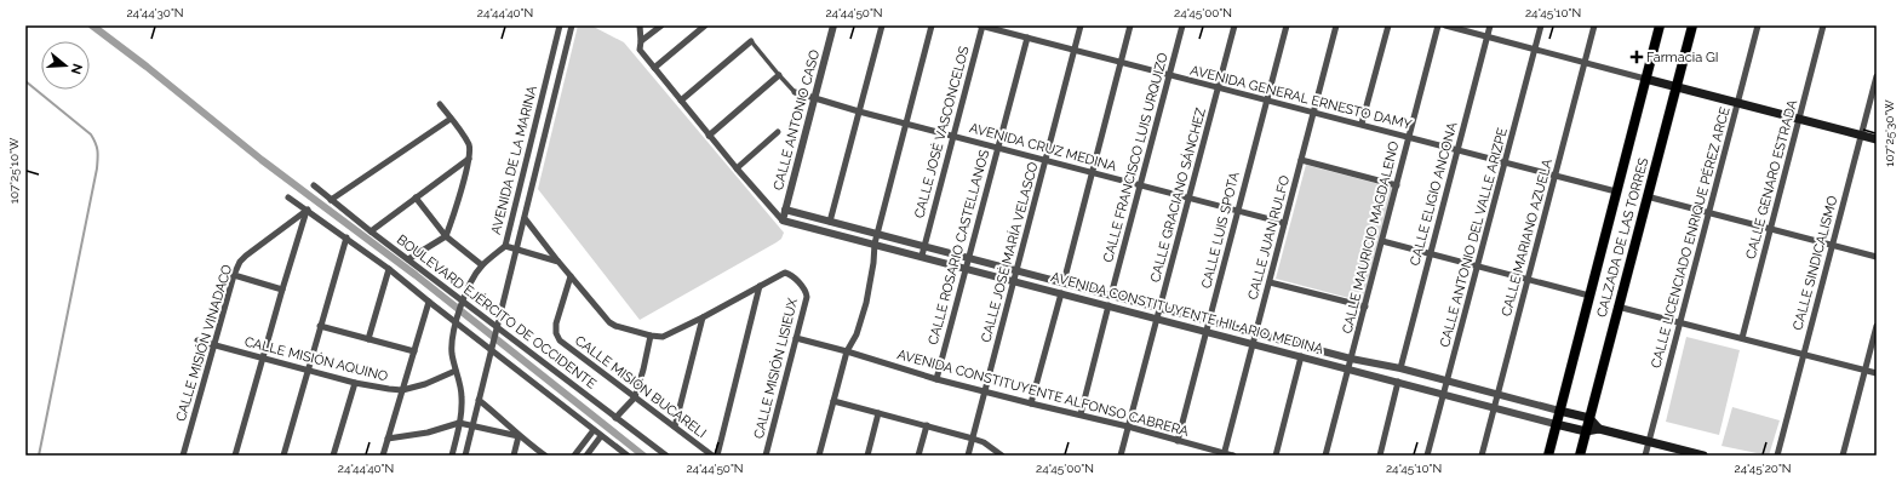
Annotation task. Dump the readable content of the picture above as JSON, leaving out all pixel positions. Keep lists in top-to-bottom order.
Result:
{
  "streets": {
    "main road": ["CALZADA DE LAS TORRES", "AVENIDA CONSTITUYENTE HILARIO MEDINA"],
    "street": [
      "AVENIDA GENERAL ERNESTO DAMY",
      "CALLE ANTONIO CASO",
      "CALLE JOSÉ VASCONCELOS",
      "AVENIDA CRUZ MEDINA",
      "CALLE FRANCISCO LUIS URQUIZO",
      "AVENIDA DE LA MARINA",
      "CALLE GENARO ESTRADA",
      "CALLE ELIGIO ANCONA",
      "CALLE GRACIANO SÁNCHEZ",
      "CALLE LUIS SPOTA",
      "CALLE JUAN RULFO",
      "CALLE MAURICIO MAGDALENO",
      "CALLE ANTONIO DEL VALLE ARIZPE",
      "CALLE MARIANO AZUELA",
      "CALLE LICENCIADO ENRIQUE PÉREZ ARCE",
      "CALLE ROSARIO CASTELLANOS",
      "CALLE JOSÉ MARÍA VELASCO",
      "CALLE SINDICALISMO",
      "BOULEVARD EJÉRCITO DE OCCIDENTE",
      "CALLE MISIÓN VINADACO",
      "CALLE MISIÓN AQUINO",
      "CALLE MISIÓN LISIEUX",
      "CALLE MISIÓN BUCARELI",
      "AVENIDA CONSTITUYENTE ALFONSO CABRERA"
    ]
  },
  "crossings": [
    ["AVENIDA GENERAL ERNESTO DAMY", "CALLE JOSÉ VASCONCELOS"],
    ["AVENIDA GENERAL ERNESTO DAMY", "CALLE FRANCISCO LUIS URQUIZO"],
    ["AVENIDA GENERAL ERNESTO DAMY", "CALLE ELIGIO ANCONA"],
    ["AVENIDA GENERAL ERNESTO DAMY", "CALLE GRACIANO SÁNCHEZ"],
    ["AVENIDA GENERAL ERNESTO DAMY", "CALLE LUIS SPOTA"],
    ["AVENIDA GENERAL ERNESTO DAMY", "CALLE JUAN RULFO"],
    ["AVENIDA GENERAL ERNESTO DAMY", "CALLE MAURICIO MAGDALENO"],
    ["AVENIDA GENERAL ERNESTO DAMY", "CALLE ANTONIO DEL VALLE ARIZPE"],
    ["AVENIDA GENERAL ERNESTO DAMY", "CALLE MARIANO AZUELA"],
    ["AVENIDA GENERAL ERNESTO DAMY", "CALZADA DE LAS TORRES"],
    ["AVENIDA GENERAL ERNESTO DAMY", "CALLE ROSARIO CASTELLANOS"],
    ["AVENIDA GENERAL ERNESTO DAMY", "CALLE JOSÉ MARÍA VELASCO"],
    ["CALLE ANTONIO CASO", "AVENIDA CRUZ MEDINA"],
    ["CALLE ANTONIO CASO", "AVENIDA CONSTITUYENTE HILARIO MEDINA"],
    ["CALLE JOSÉ VASCONCELOS", "AVENIDA CRUZ MEDINA"],
    ["CALLE JOSÉ VASCONCELOS", "AVENIDA CONSTITUYENTE HILARIO MEDINA"],
    ["AVENIDA CRUZ MEDINA", "CALLE FRANCISCO LUIS URQUIZO"],
    ["AVENIDA CRUZ MEDINA", "CALLE GRACIANO SÁNCHEZ"],
    ["AVENIDA CRUZ MEDINA", "CALLE LUIS SPOTA"],
    ["AVENIDA CRUZ MEDINA", "CALLE JUAN RULFO"],
    ["AVENIDA CRUZ MEDINA", "CALLE ROSARIO CASTELLANOS"],
    ["AVENIDA CRUZ MEDINA", "CALLE JOSÉ MARÍA VELASCO"],
    ["CALLE FRANCISCO LUIS URQUIZO", "AVENIDA CONSTITUYENTE HILARIO MEDINA"],
    ["AVENIDA DE LA MARINA", "BOULEVARD EJÉRCITO DE OCCIDENTE"],
    ["AVENIDA DE LA MARINA", "CALLE MISIÓN AQUINO"],
    ["CALLE ELIGIO ANCONA", "AVENIDA CONSTITUYENTE HILARIO MEDINA"],
    ["CALLE GRACIANO SÁNCHEZ", "AVENIDA CONSTITUYENTE HILARIO MEDINA"],
    ["CALLE GRACIANO SÁNCHEZ", "AVENIDA CONSTITUYENTE ALFONSO CABRERA"],
    ["CALLE LUIS SPOTA", "AVENIDA CONSTITUYENTE HILARIO MEDINA"],
    ["CALLE LUIS SPOTA", "AVENIDA CONSTITUYENTE ALFONSO CABRERA"],
    ["CALLE JUAN RULFO", "AVENIDA CONSTITUYENTE HILARIO MEDINA"],
    ["CALLE JUAN RULFO", "AVENIDA CONSTITUYENTE ALFONSO CABRERA"],
    ["CALLE MAURICIO MAGDALENO", "AVENIDA CONSTITUYENTE HILARIO MEDINA"],
    ["CALLE ANTONIO DEL VALLE ARIZPE", "AVENIDA CONSTITUYENTE HILARIO MEDINA"],
    ["CALLE MARIANO AZUELA", "AVENIDA CONSTITUYENTE HILARIO MEDINA"],
    ["CALZADA DE LAS TORRES", "AVENIDA CONSTITUYENTE HILARIO MEDINA"],
    ["CALLE LICENCIADO ENRIQUE PÉREZ ARCE", "AVENIDA CONSTITUYENTE HILARIO MEDINA"],
    ["CALLE ROSARIO CASTELLANOS", "AVENIDA CONSTITUYENTE HILARIO MEDINA"],
    ["CALLE ROSARIO CASTELLANOS", "AVENIDA CONSTITUYENTE ALFONSO CABRERA"],
    ["CALLE JOSÉ MARÍA VELASCO", "AVENIDA CONSTITUYENTE HILARIO MEDINA"],
    ["CALLE JOSÉ MARÍA VELASCO", "AVENIDA CONSTITUYENTE ALFONSO CABRERA"],
    ["CALLE MISIÓN VINADACO", "CALLE MISIÓN AQUINO"],
    ["CALLE MISIÓN LISIEUX", "AVENIDA CONSTITUYENTE ALFONSO CABRERA"]
  ],
  "places": {
    "health": ["Farmacia GI"]
  },
  "north": "right",
  "coordinates": [
    "24°44'30\"N",
    "24°44'40\"N",
    "24°44'50\"N",
    "24°45'00\"N",
    "24°45'10\"N",
    "107°25'30\"W",
    "107°25'10\"W",
    "24°45'20\"N"
  ]
}
